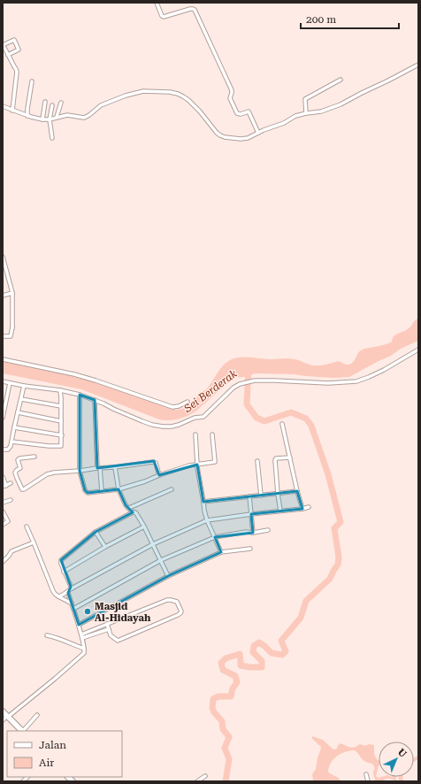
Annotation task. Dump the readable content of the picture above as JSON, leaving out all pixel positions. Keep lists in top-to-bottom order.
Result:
{
  "water": ["Sei Berderak"],
  "places": ["Masjid Al-Hidayah"],
  "legend": ["Jalan", "Air"],
  "scale_bar": "200 m",
  "north": "top right"
}
